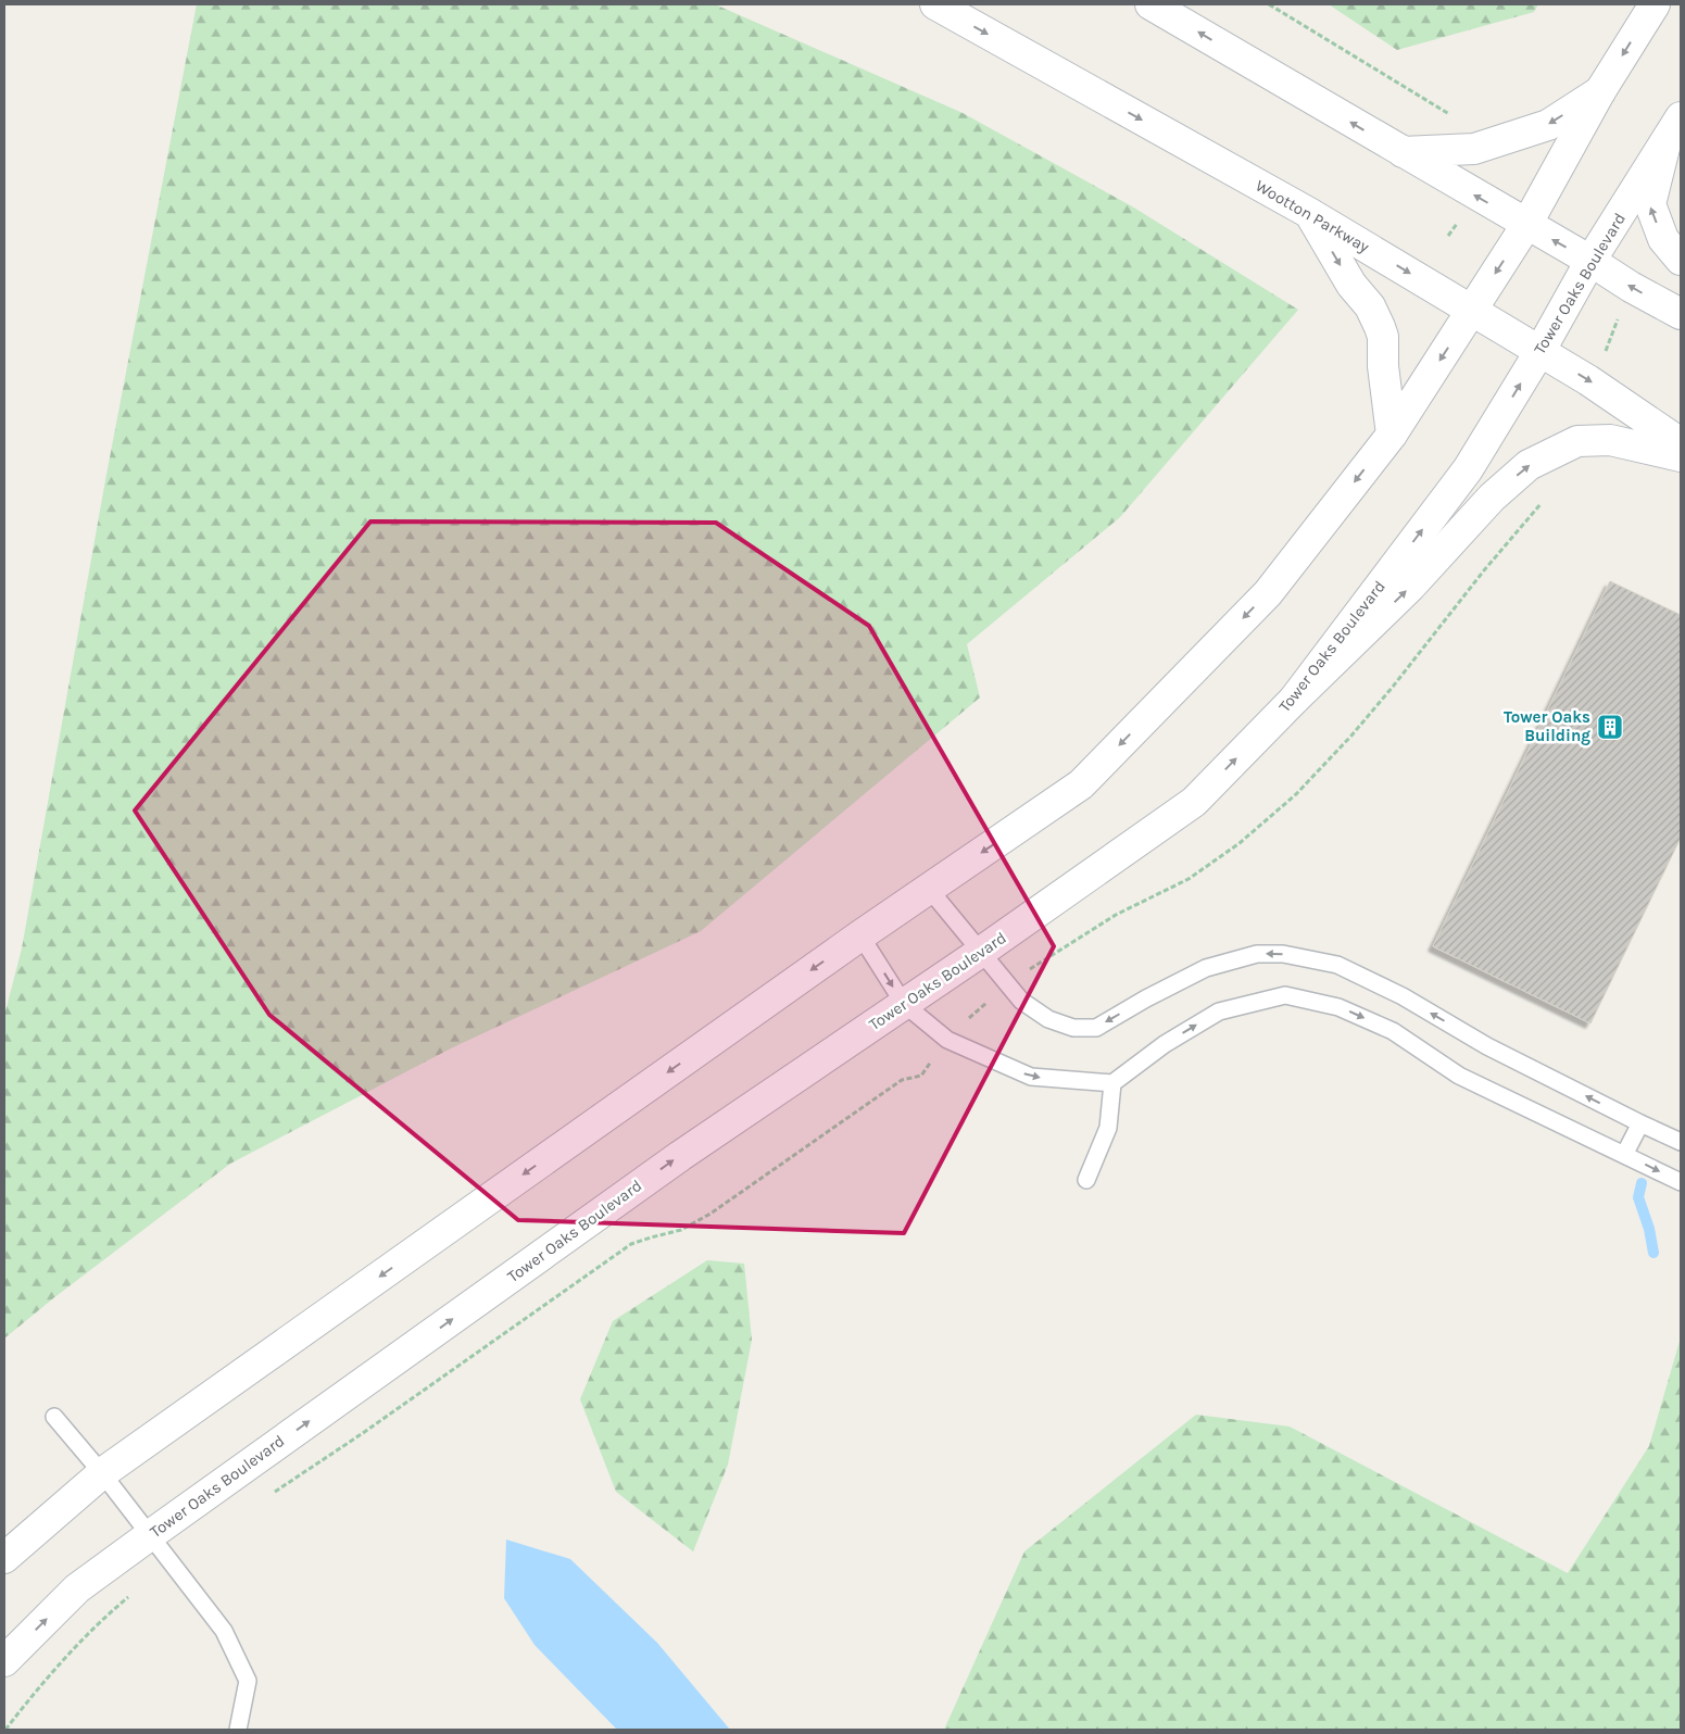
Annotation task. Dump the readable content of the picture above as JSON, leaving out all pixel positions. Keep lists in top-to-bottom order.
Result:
{
  "streets": {
    "street": ["Wootton Parkway", "Tower Oaks Boulevard"]
  },
  "crossings": [
    ["Wootton Parkway", "Tower Oaks Boulevard"]
  ],
  "places": {
    "building": ["Tower Oaks Building"]
  }
}
